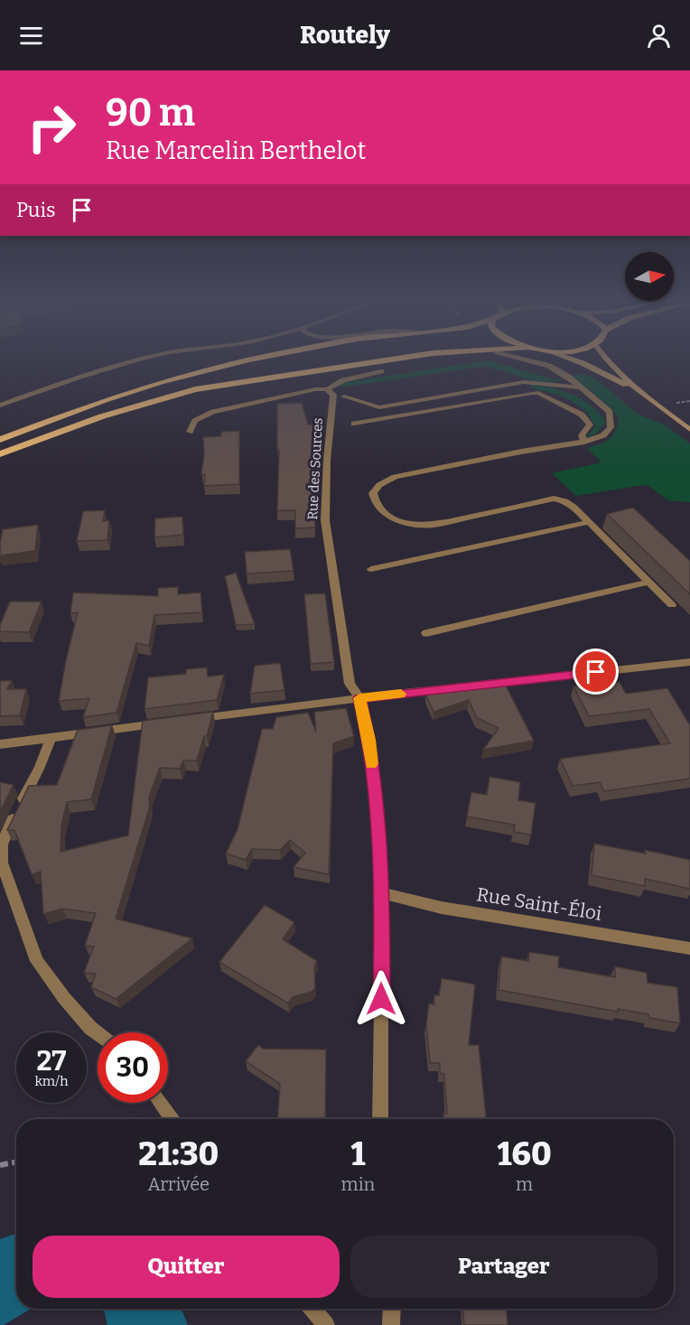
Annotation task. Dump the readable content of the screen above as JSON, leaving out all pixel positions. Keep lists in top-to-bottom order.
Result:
{
  "streets": {
    "street": ["Rue des Sources", "Rue Saint-Éloi"]
  },
  "north": "right",
  "page": {
    "header": "Routely",
    "turn": ["90 m", "Rue Marcelin Berthelot"],
    "then": "Puis",
    "speed": "27 km/h",
    "limit": "30",
    "eta": [
      "21:30",
      "Arrivée",
      "1",
      "min",
      "160",
      "m"
    ],
    "buttons": ["Quitter", "Partager"]
  }
}
